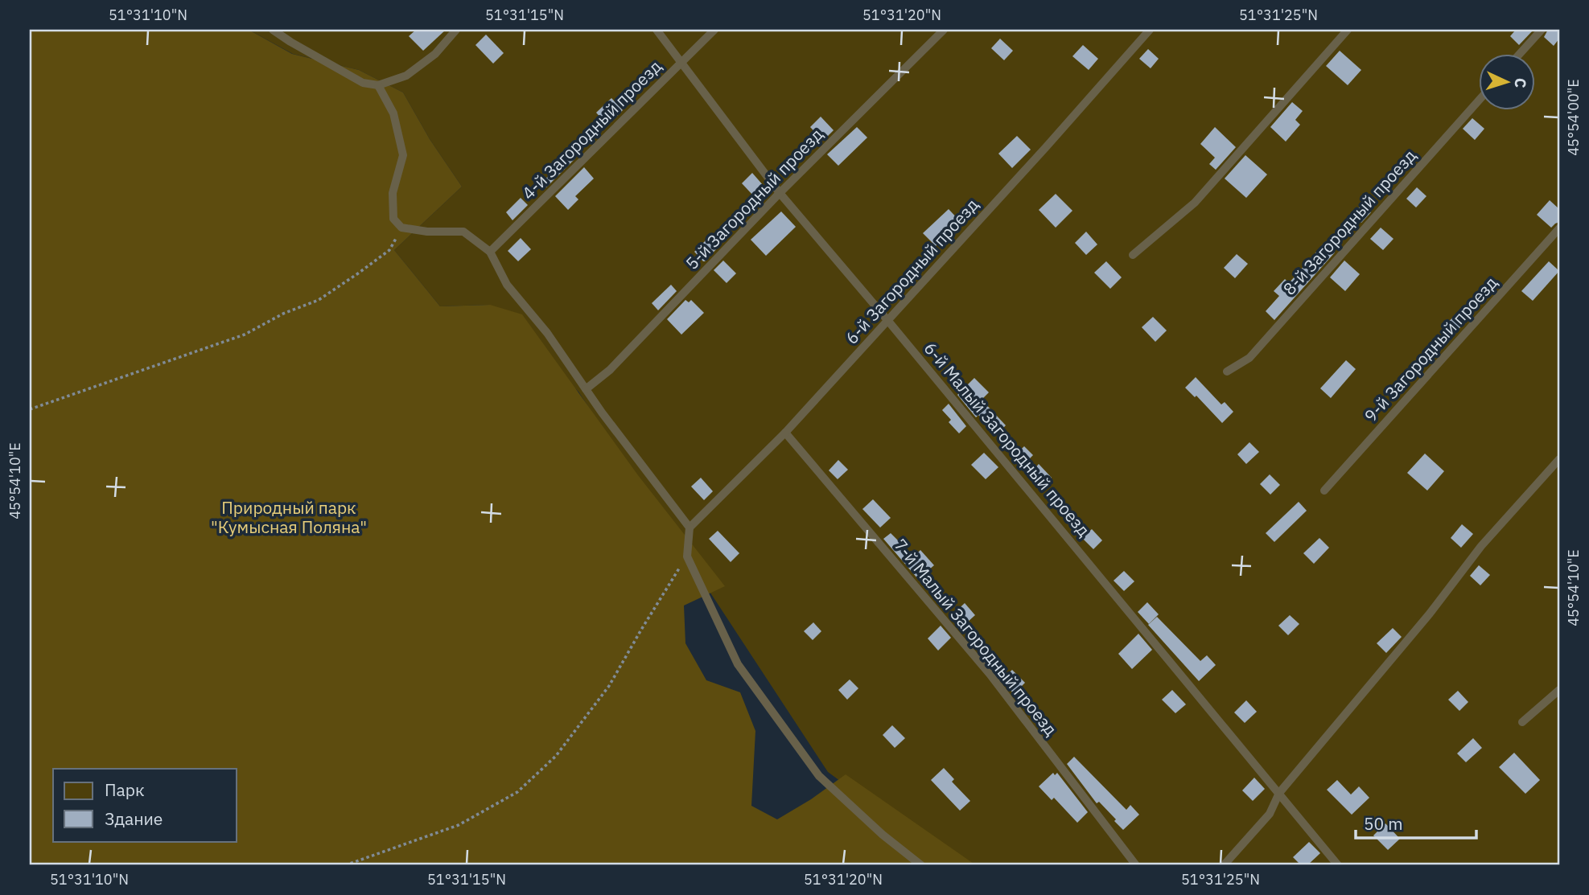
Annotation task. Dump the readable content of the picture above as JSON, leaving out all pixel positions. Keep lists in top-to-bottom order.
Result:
{
  "streets": {
    "lane": [
      "4-й Загородный проезд",
      "5-й Загородный проезд",
      "8-й Загородный проезд",
      "6-й Загородный проезд",
      "9-й Загородный проезд",
      "6-й Малый Загородный проезд",
      "7-й Малый Загородный проезд"
    ]
  },
  "crossings": [
    ["4-й Загородный проезд", "6-й Малый Загородный проезд"],
    ["5-й Загородный проезд", "6-й Малый Загородный проезд"],
    ["6-й Загородный проезд", "6-й Малый Загородный проезд"],
    ["6-й Загородный проезд", "7-й Малый Загородный проезд"]
  ],
  "parks": ["Природный парк \"Кумысная Поляна\""],
  "legend": ["Парк", "Здание"],
  "scale_bar": "50 m",
  "north": "right",
  "coordinates": [
    "51°31'10\"N",
    "51°31'15\"N",
    "51°31'20\"N",
    "51°31'25\"N",
    "45°54'00\"E",
    "45°54'10\"E"
  ]
}
